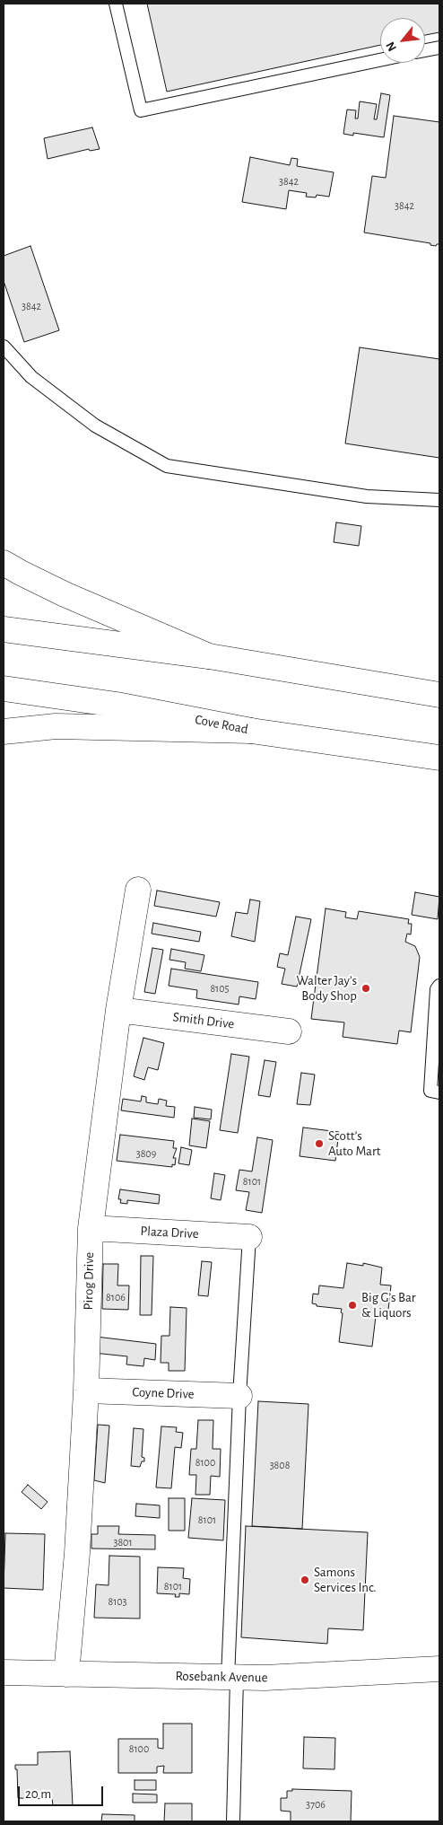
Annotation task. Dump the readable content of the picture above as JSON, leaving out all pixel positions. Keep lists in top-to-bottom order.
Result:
{
  "streets": {
    "main road": [
      "Cove Road",
      "Smith Drive",
      "Plaza Drive",
      "Pirog Drive",
      "Coyne Drive",
      "Rosebank Avenue"
    ]
  },
  "crossings": [
    ["Smith Drive", "Pirog Drive"],
    ["Plaza Drive", "Pirog Drive"],
    ["Pirog Drive", "Coyne Drive"],
    ["Pirog Drive", "Rosebank Avenue"]
  ],
  "places": [
    "Walter Jay’s Body Shop",
    "Scott’s Auto Mart",
    "Big G’s Bar & Liquors",
    "Samons Services Inc."
  ],
  "house_numbers": [
    "3842",
    "3842",
    "3842",
    "8105",
    "3809",
    "8101",
    "8106",
    "8100",
    "3808",
    "8101",
    "3801",
    "8101",
    "8103",
    "8100",
    "3706"
  ],
  "scale_bar": "20 m",
  "north": "bottom left"
}
